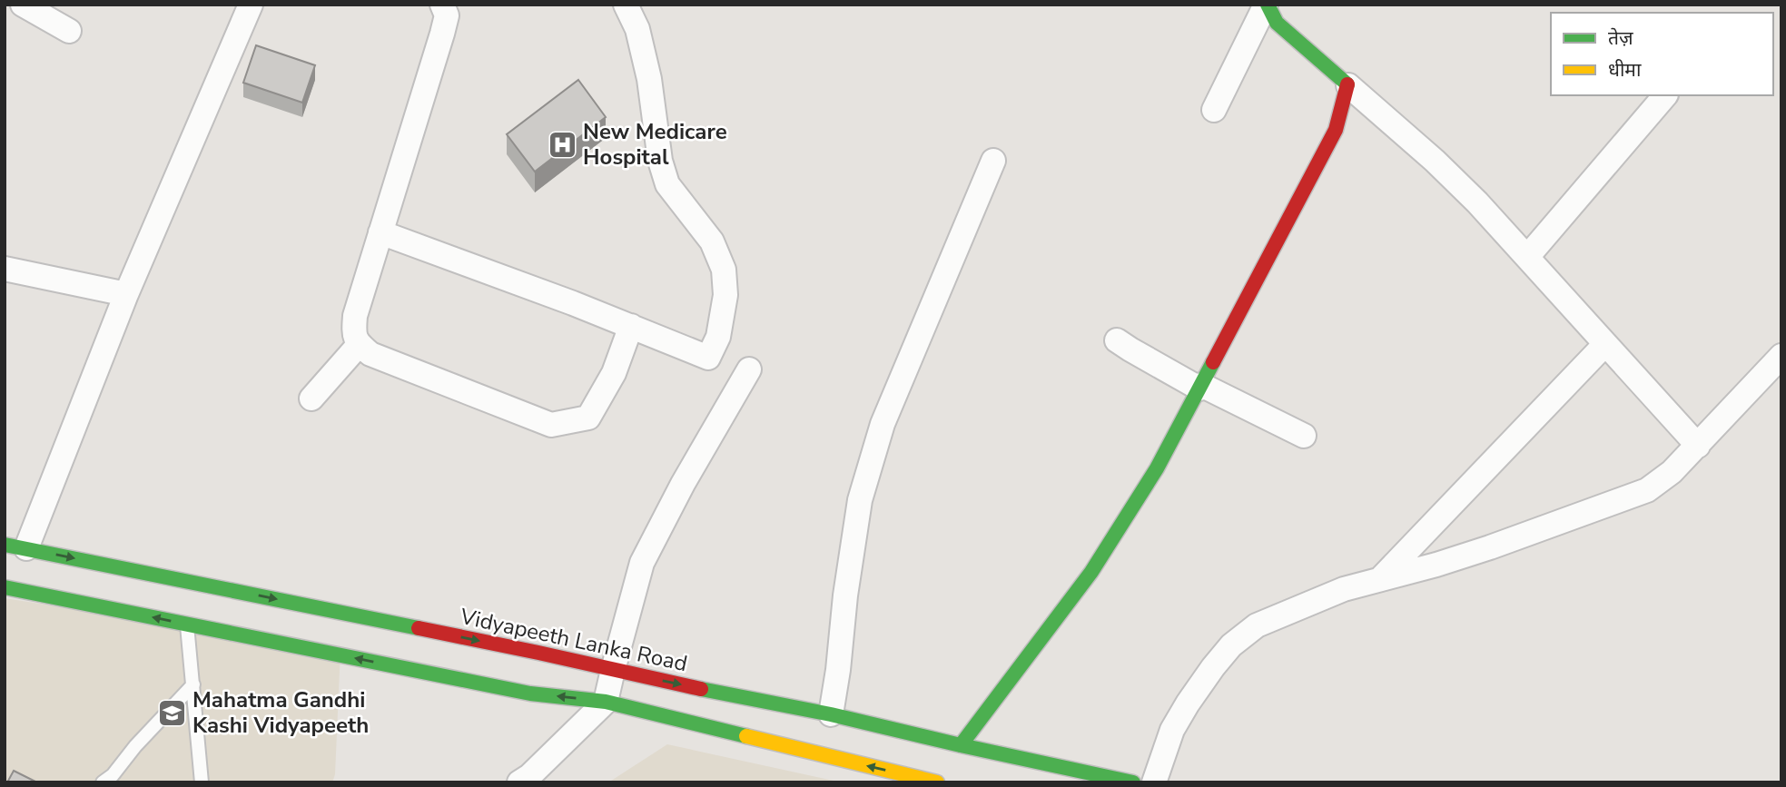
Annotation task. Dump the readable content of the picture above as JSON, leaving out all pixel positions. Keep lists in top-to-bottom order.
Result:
{
  "streets": {
    "main road": ["Vidyapeeth Lanka Road"]
  },
  "places": {
    "hospital": ["New Medicare Hospital"],
    "school or university": ["Mahatma Gandhi Kashi Vidyapeeth"]
  },
  "legend": ["तेज़", "धीमा"]
}
